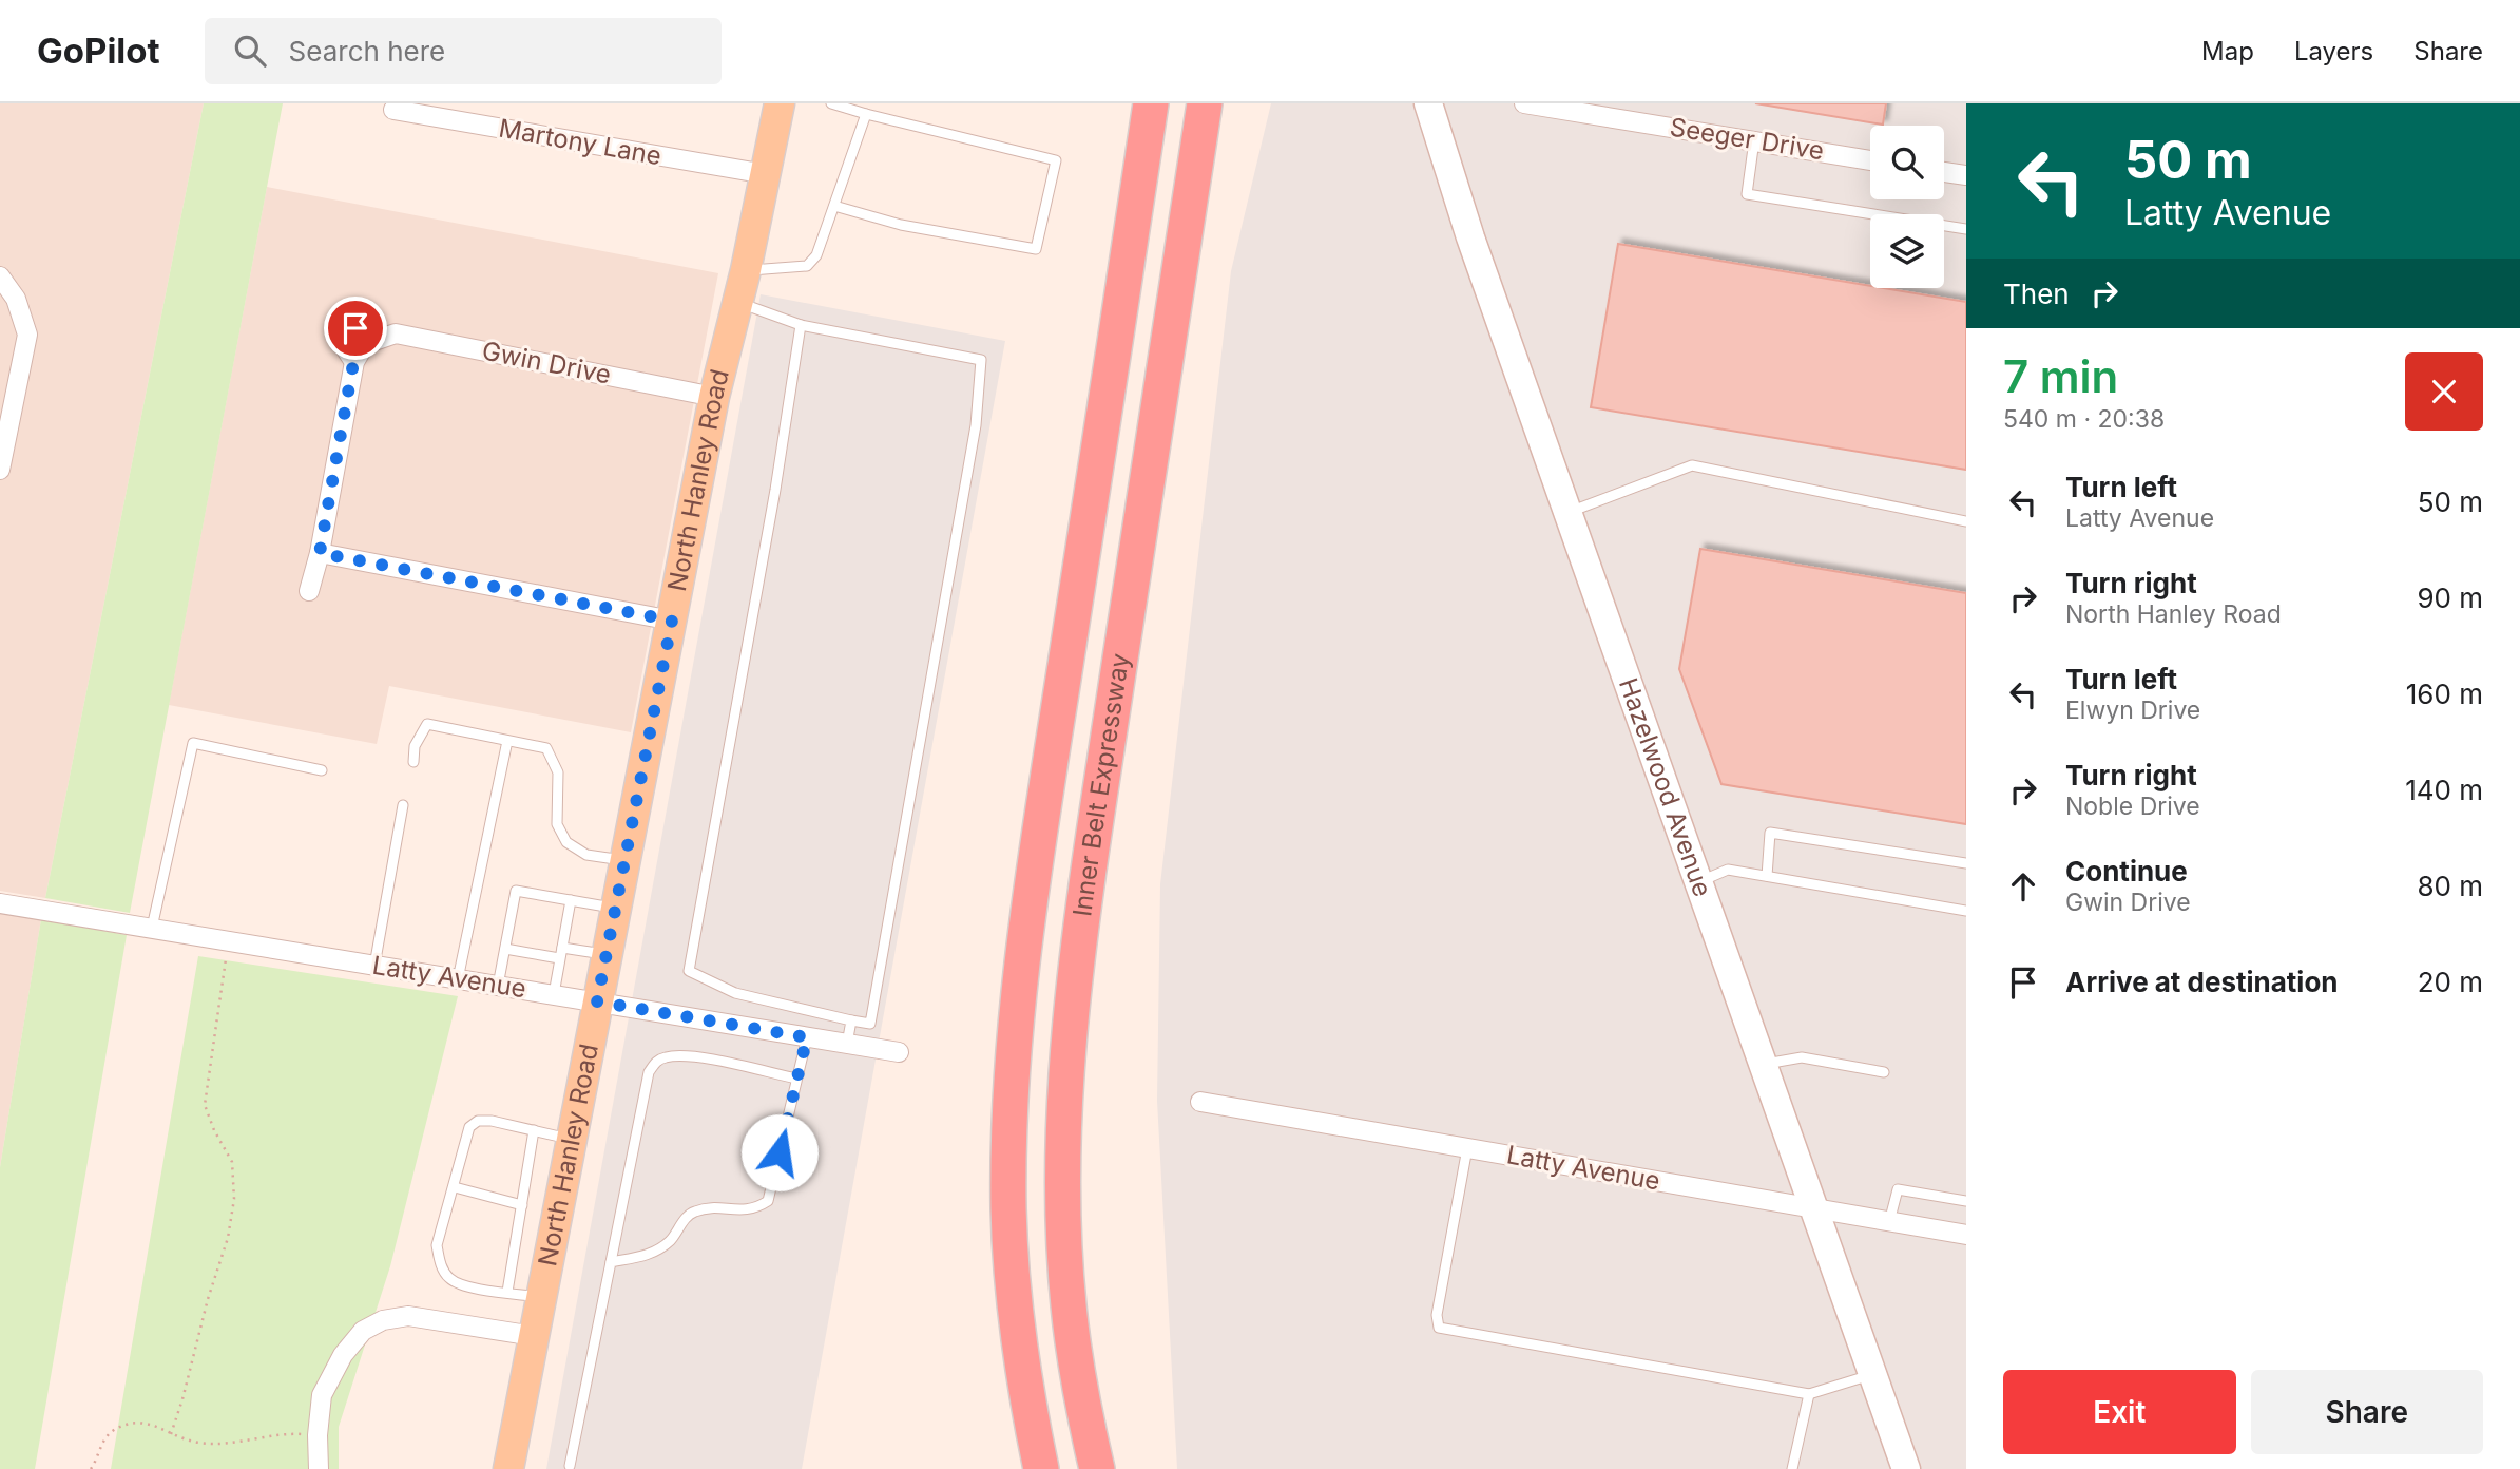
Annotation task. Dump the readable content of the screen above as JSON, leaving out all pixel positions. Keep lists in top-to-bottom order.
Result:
{
  "streets": {
    "highway": ["Inner Belt Expressway"],
    "main road": ["North Hanley Road"],
    "street": [
      "Seeger Drive",
      "Martony Lane",
      "Gwin Drive",
      "Hazelwood Avenue",
      "Latty Avenue"
    ]
  },
  "crossings": [
    ["Martony Lane", "North Hanley Road"],
    ["Gwin Drive", "North Hanley Road"],
    ["North Hanley Road", "Latty Avenue"],
    ["Hazelwood Avenue", "Latty Avenue"]
  ],
  "page": {
    "header": "GoPilot",
    "search": "Search here",
    "nav": ["Map", "Layers", "Share"],
    "turn": ["50 m", "Latty Avenue"],
    "then": "Then",
    "heading": ["7 min", "540 m · 20:38"],
    "list": [
      {
        "name": "Turn left",
        "note": "Latty Avenue",
        "value": "50 m"
      },
      {
        "name": "Turn right",
        "note": "North Hanley Road",
        "value": "90 m"
      },
      {
        "name": "Turn left",
        "note": "Elwyn Drive",
        "value": "160 m"
      },
      {
        "name": "Turn right",
        "note": "Noble Drive",
        "value": "140 m"
      },
      {
        "name": "Continue",
        "note": "Gwin Drive",
        "value": "80 m"
      },
      {
        "name": "Arrive at destination",
        "value": "20 m"
      }
    ],
    "buttons": ["Exit", "Share"]
  }
}
